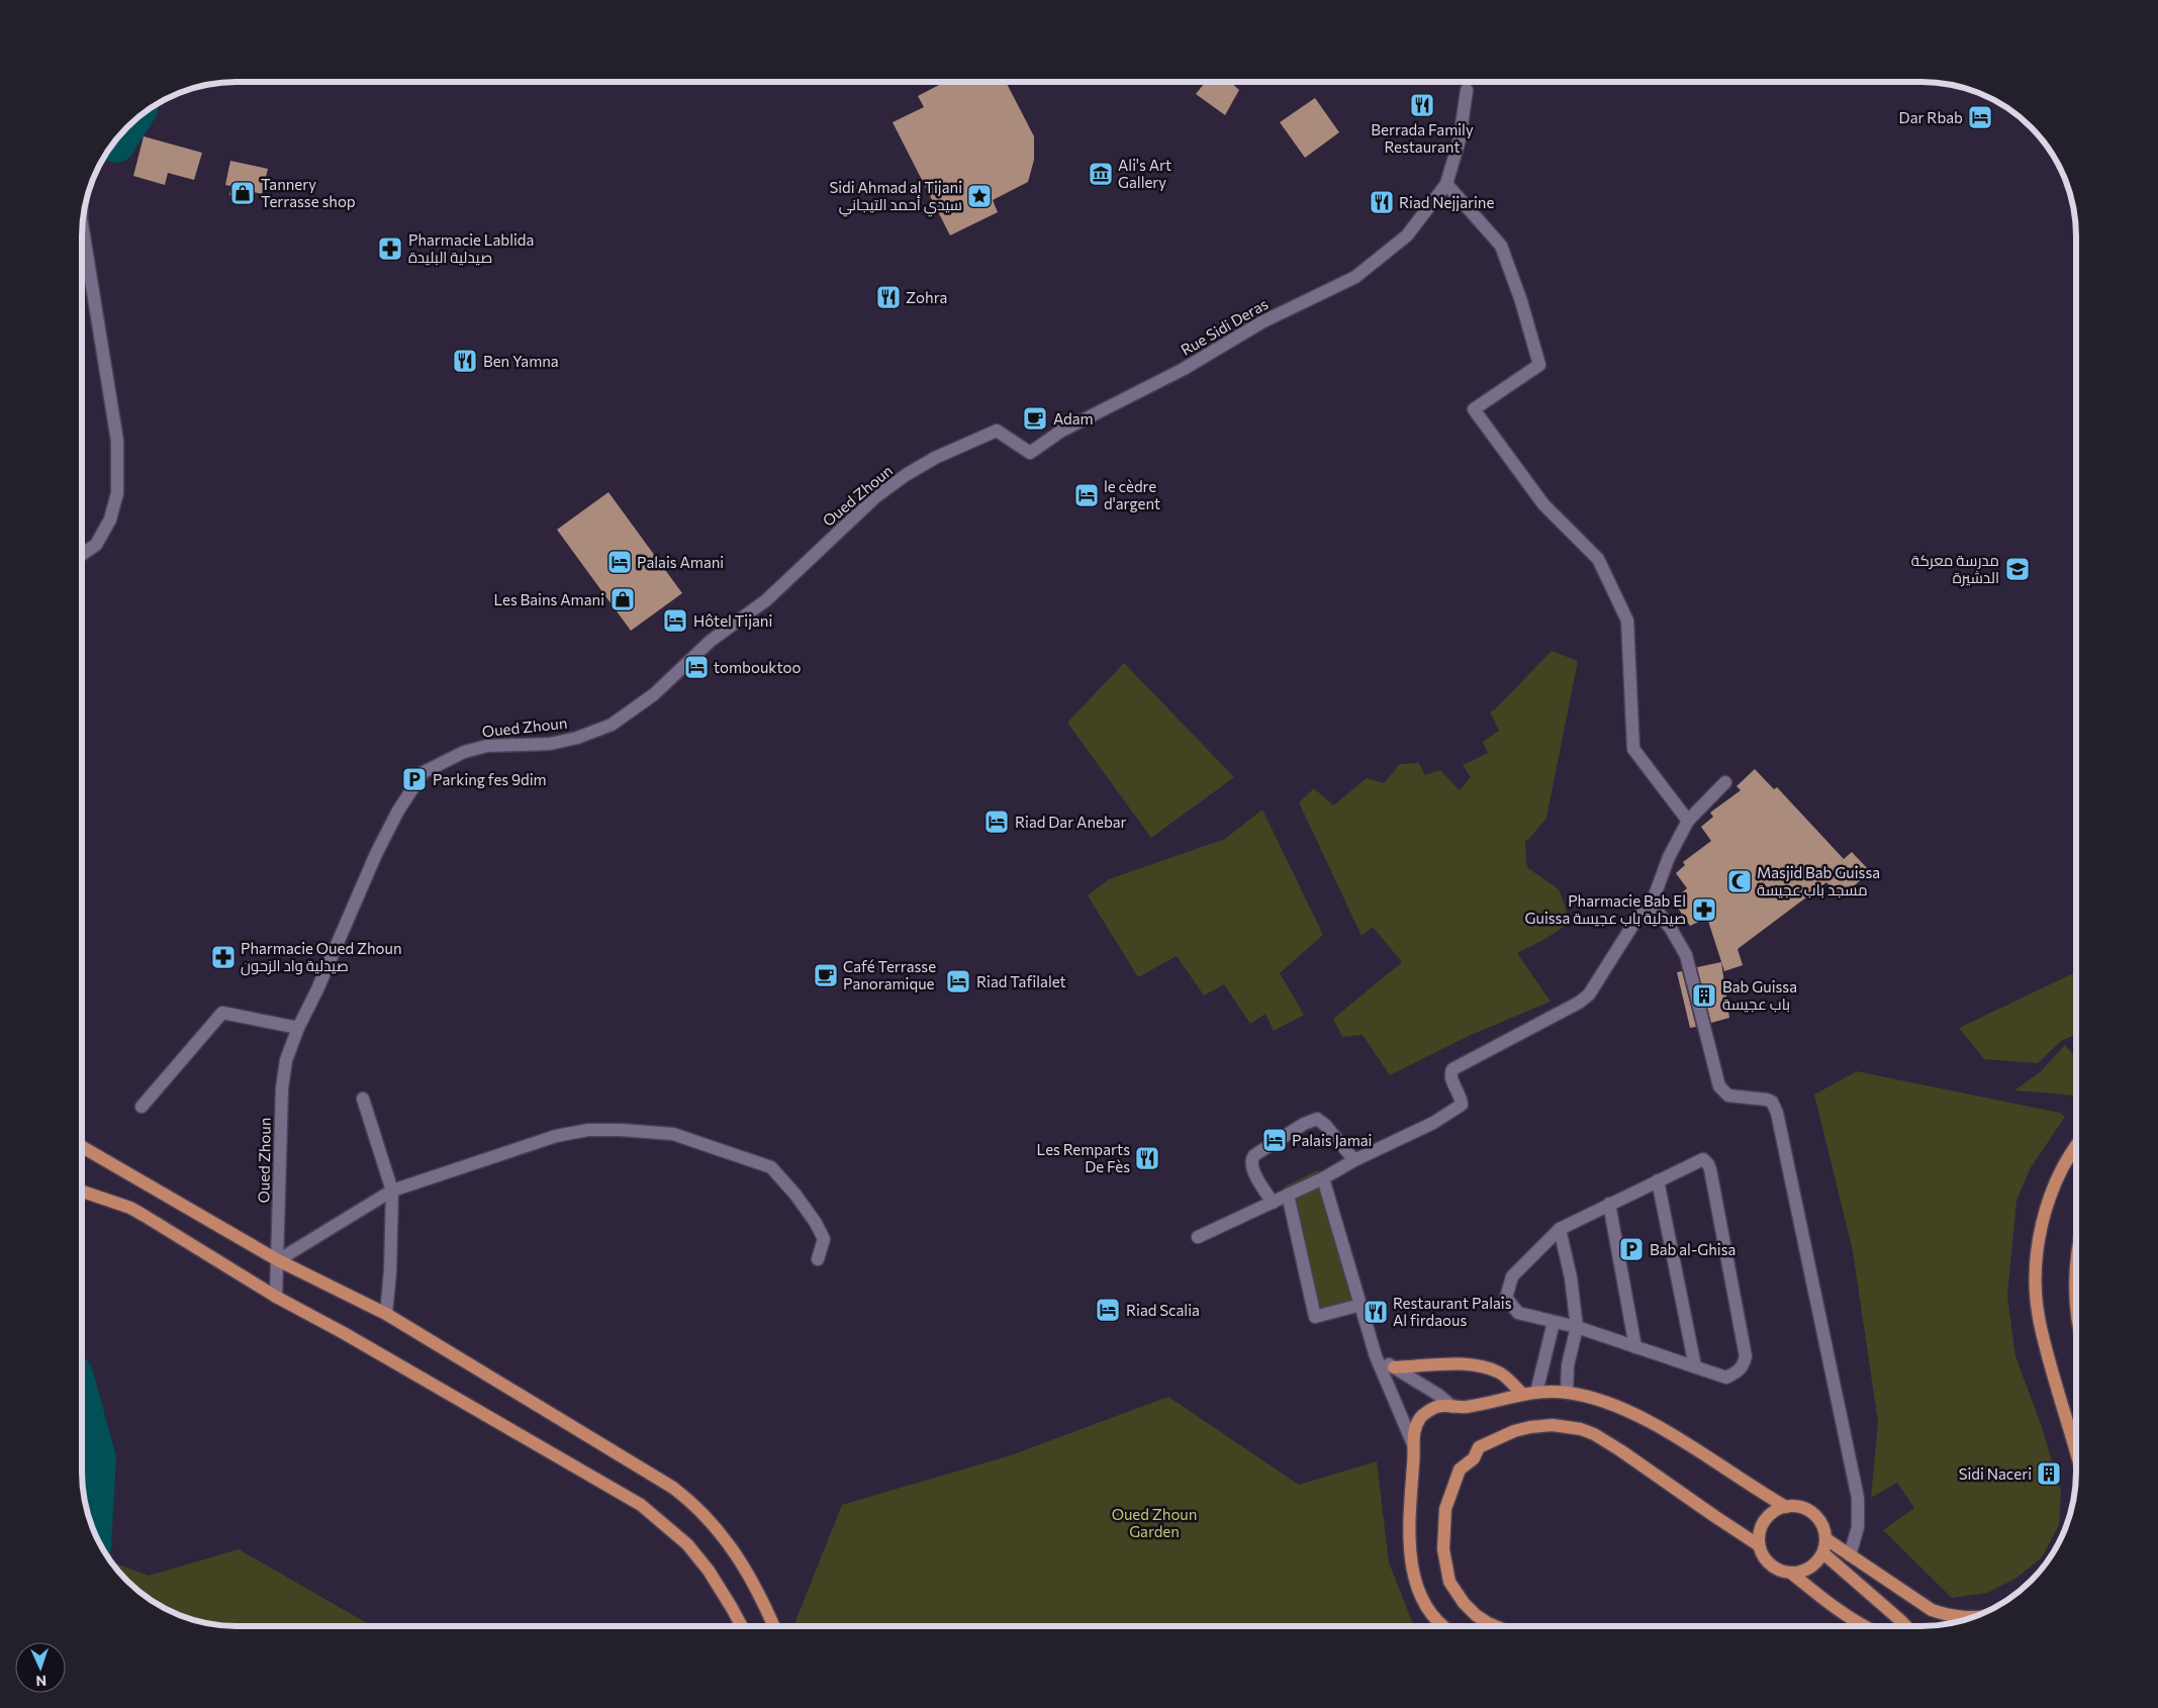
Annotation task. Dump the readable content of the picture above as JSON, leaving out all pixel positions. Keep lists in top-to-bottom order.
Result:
{
  "streets": {
    "street": ["Rue Sidi Deras", "Oued Zhoun"]
  },
  "crossings": [
    ["Rue Sidi Deras", "Oued Zhoun"]
  ],
  "parks": ["Oued Zhoun Garden"],
  "places": {
    "restaurant": [
      "Berrada Family Restaurant",
      "Riad Nejjarine",
      "Zohra",
      "Ben Yamna",
      "Les Remparts De Fès",
      "Restaurant Palais Al firdaous"
    ],
    "hotel": [
      "Dar Rbab",
      "le cèdre d'argent",
      "Palais Amani",
      "Hôtel Tijani",
      "tombouktoo",
      "Riad Dar Anebar",
      "Riad Tafilalet",
      "Palais Jamai",
      "Riad Scalia"
    ],
    "museum": ["Ali's Art Gallery"],
    "shop": ["Tannery Terrasse shop", "Les Bains Amani"],
    "place": ["Sidi Ahmad al Tijani سيدي أحمد التيجاني"],
    "pharmacy": ["Pharmacie Lablida صيدلية البليدة", "Pharmacie Bab El Guissa صيدلية باب عجيسة", "Pharmacie Oued Zhoun صيدلية واد الزحون"],
    "cafe": ["Adam", "Café Terrasse Panoramique"],
    "school or university": ["مدرسة معركة الدشيرة"],
    "parking": ["Parking fes 9dim", "Bab al-Ghisa"],
    "mosque": ["Masjid Bab Guissa مسجد باب عجيسة"],
    "building": ["Bab Guissa باب عجيسة", "Sidi Naceri"]
  },
  "north": "bottom"
}
